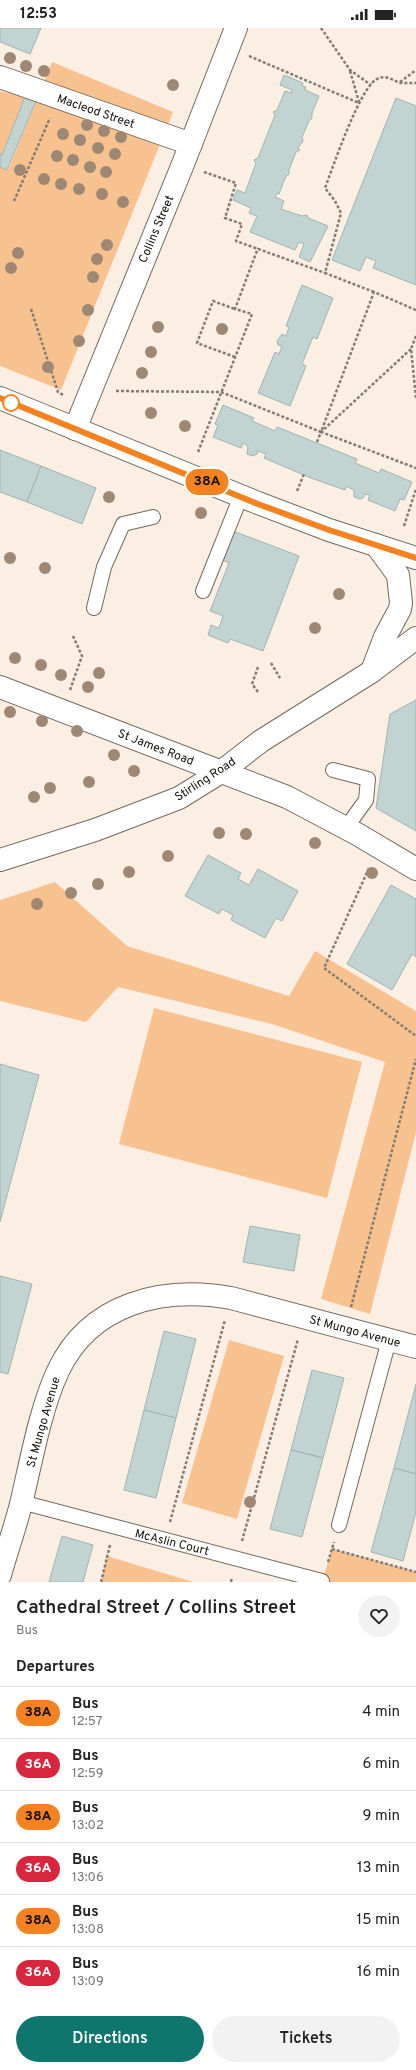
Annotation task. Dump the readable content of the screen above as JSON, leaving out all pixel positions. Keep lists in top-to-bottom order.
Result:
{
  "streets": {
    "street": [
      "Macleod Street",
      "Collins Street",
      "St James Road",
      "Stirling Road",
      "St Mungo Avenue"
    ],
    "lane": ["McAslin Court"]
  },
  "crossings": [
    ["Macleod Street", "Collins Street"],
    ["St James Road", "Stirling Road"],
    ["St Mungo Avenue", "McAslin Court"]
  ],
  "lines": ["bus line 38A"],
  "page": {
    "status": "12:53",
    "on_map": "38A",
    "heading": [
      ["Cathedral Street / Collins Street", "Bus"],
      "Departures"
    ],
    "list": [
      {
        "mark": "38A",
        "name": "Bus",
        "note": "12:57",
        "value": "4 min"
      },
      {
        "mark": "36A",
        "name": "Bus",
        "note": "12:59",
        "value": "6 min"
      },
      {
        "mark": "38A",
        "name": "Bus",
        "note": "13:02",
        "value": "9 min"
      },
      {
        "mark": "36A",
        "name": "Bus",
        "note": "13:06",
        "value": "13 min"
      },
      {
        "mark": "38A",
        "name": "Bus",
        "note": "13:08",
        "value": "15 min"
      },
      {
        "mark": "36A",
        "name": "Bus",
        "note": "13:09",
        "value": "16 min"
      }
    ],
    "buttons": ["Directions", "Tickets"]
  }
}
